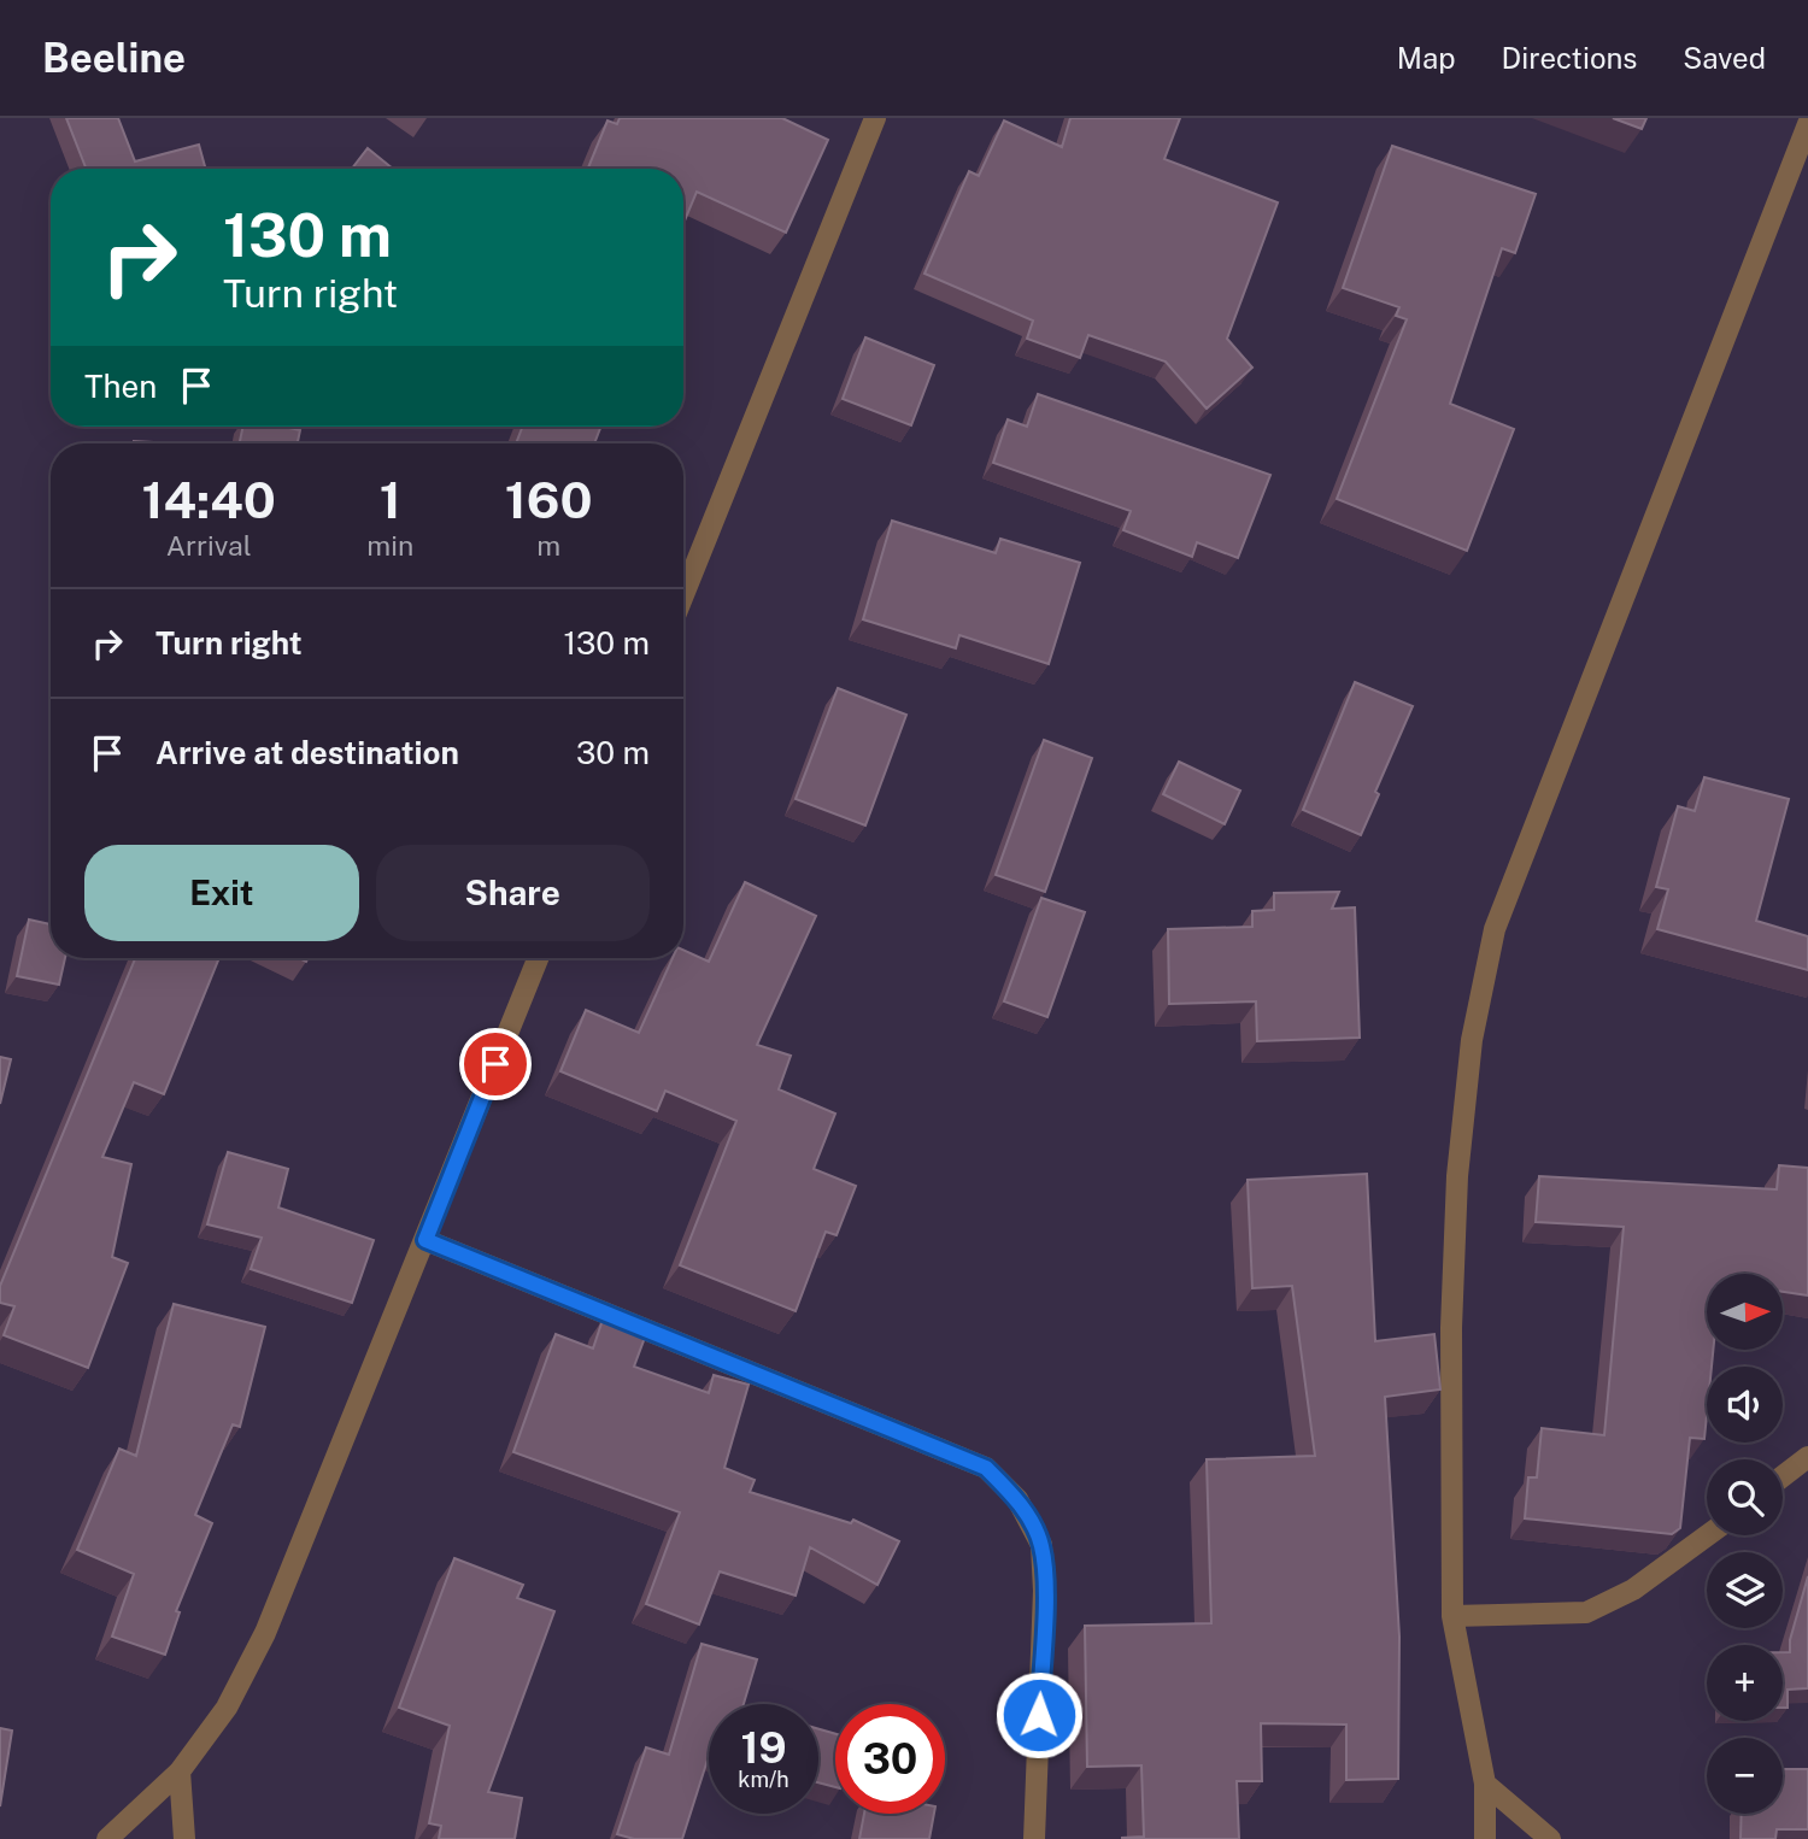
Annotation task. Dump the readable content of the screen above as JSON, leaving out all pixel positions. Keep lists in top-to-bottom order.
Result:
{
  "north": "right",
  "page": {
    "header": "Beeline",
    "nav": ["Map", "Directions", "Saved"],
    "turn": ["130 m", "Turn right"],
    "then": "Then",
    "eta": [
      "14:40",
      "Arrival",
      "1",
      "min",
      "160",
      "m"
    ],
    "list": [
      {
        "name": "Turn right",
        "value": "130 m"
      },
      {
        "name": "Arrive at destination",
        "value": "30 m"
      }
    ],
    "buttons": ["Exit", "Share"],
    "map_buttons": ["+", "−"],
    "speed": "19 km/h",
    "limit": "30"
  }
}
